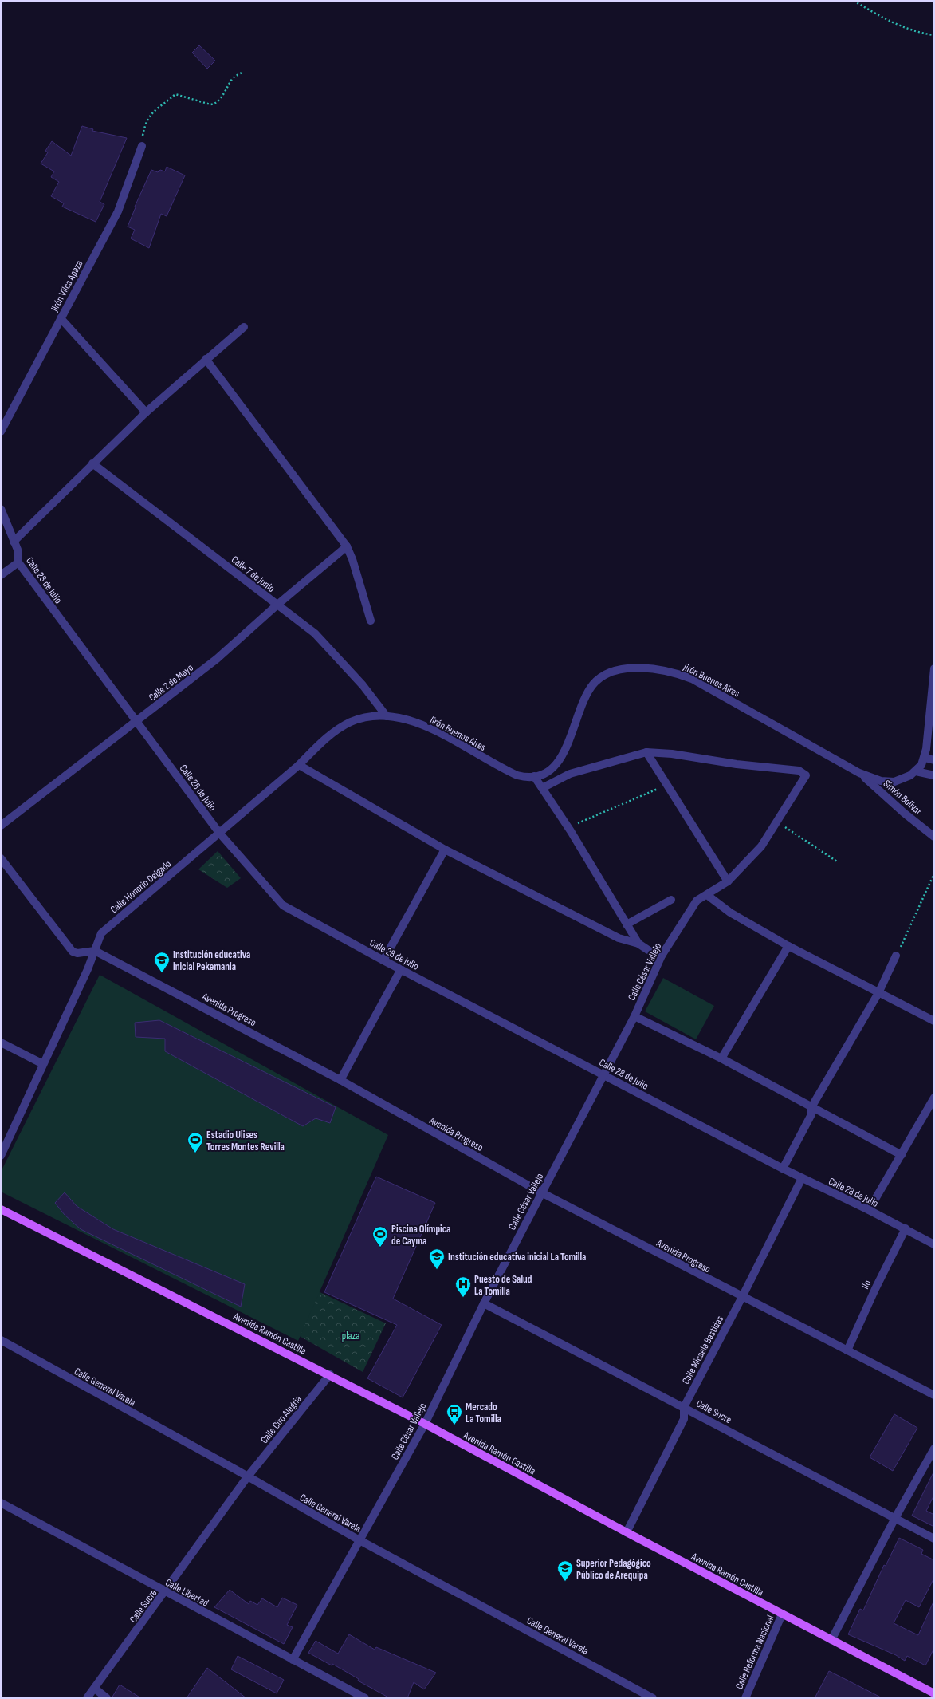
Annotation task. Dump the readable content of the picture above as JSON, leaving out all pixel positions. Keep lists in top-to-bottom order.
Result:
{
  "streets": {
    "main road": ["Avenida Ramón Castilla"],
    "street": [
      "Jirón Vilca Apaza",
      "Calle 7 de Junio",
      "Calle 28 de Julio",
      "Jirón Buenos Aires",
      "Calle 2 de Mayo",
      "Simón Bolívar",
      "Calle Honorio Delgado",
      "Calle César Vallejo",
      "Avenida Progreso",
      "Ilo",
      "Calle Micaela Bastidas",
      "Calle General Varela",
      "Calle Sucre",
      "Calle Ciro Alegria",
      "Calle Libertad",
      "Calle Reforma Nacional"
    ]
  },
  "crossings": [
    ["Calle 7 de Junio", "Jirón Buenos Aires"],
    ["Calle 7 de Junio", "Calle 2 de Mayo"],
    ["Calle 7 de Junio", "Calle Honorio Delgado"],
    ["Calle 28 de Julio", "Calle 2 de Mayo"],
    ["Calle 28 de Julio", "Calle Honorio Delgado"],
    ["Calle 28 de Julio", "Calle César Vallejo"],
    ["Calle 28 de Julio", "Ilo"],
    ["Calle 28 de Julio", "Calle Micaela Bastidas"],
    ["Jirón Buenos Aires", "Simón Bolívar"],
    ["Jirón Buenos Aires", "Calle Honorio Delgado"],
    ["Calle Honorio Delgado", "Avenida Progreso"],
    ["Calle César Vallejo", "Avenida Progreso"],
    ["Calle César Vallejo", "Avenida Ramón Castilla"],
    ["Calle César Vallejo", "Calle General Varela"],
    ["Calle César Vallejo", "Calle Sucre"],
    ["Calle César Vallejo", "Calle Libertad"],
    ["Avenida Progreso", "Ilo"],
    ["Avenida Progreso", "Calle Micaela Bastidas"],
    ["Avenida Ramón Castilla", "Calle Micaela Bastidas"],
    ["Avenida Ramón Castilla", "Calle Ciro Alegria"],
    ["Avenida Ramón Castilla", "Calle Reforma Nacional"],
    ["Calle Micaela Bastidas", "Calle Sucre"],
    ["Calle General Varela", "Calle Sucre"],
    ["Calle General Varela", "Calle Ciro Alegria"],
    ["Calle Sucre", "Calle Ciro Alegria"],
    ["Calle Sucre", "Calle Libertad"]
  ],
  "parks": ["plaza"],
  "places": {
    "school or university": ["Institución educativa inicial Pekemania", "Institución educativa inicial La Tomilla", "Superior Pedagógico Público de Arequipa"],
    "sports": ["Estadio Ulises Torres Montes Revilla", "Piscina Olímpica de Cayma"],
    "hospital": ["Puesto de Salud La Tomilla"],
    "bus stop": ["Mercado La Tomilla"]
  }
}
